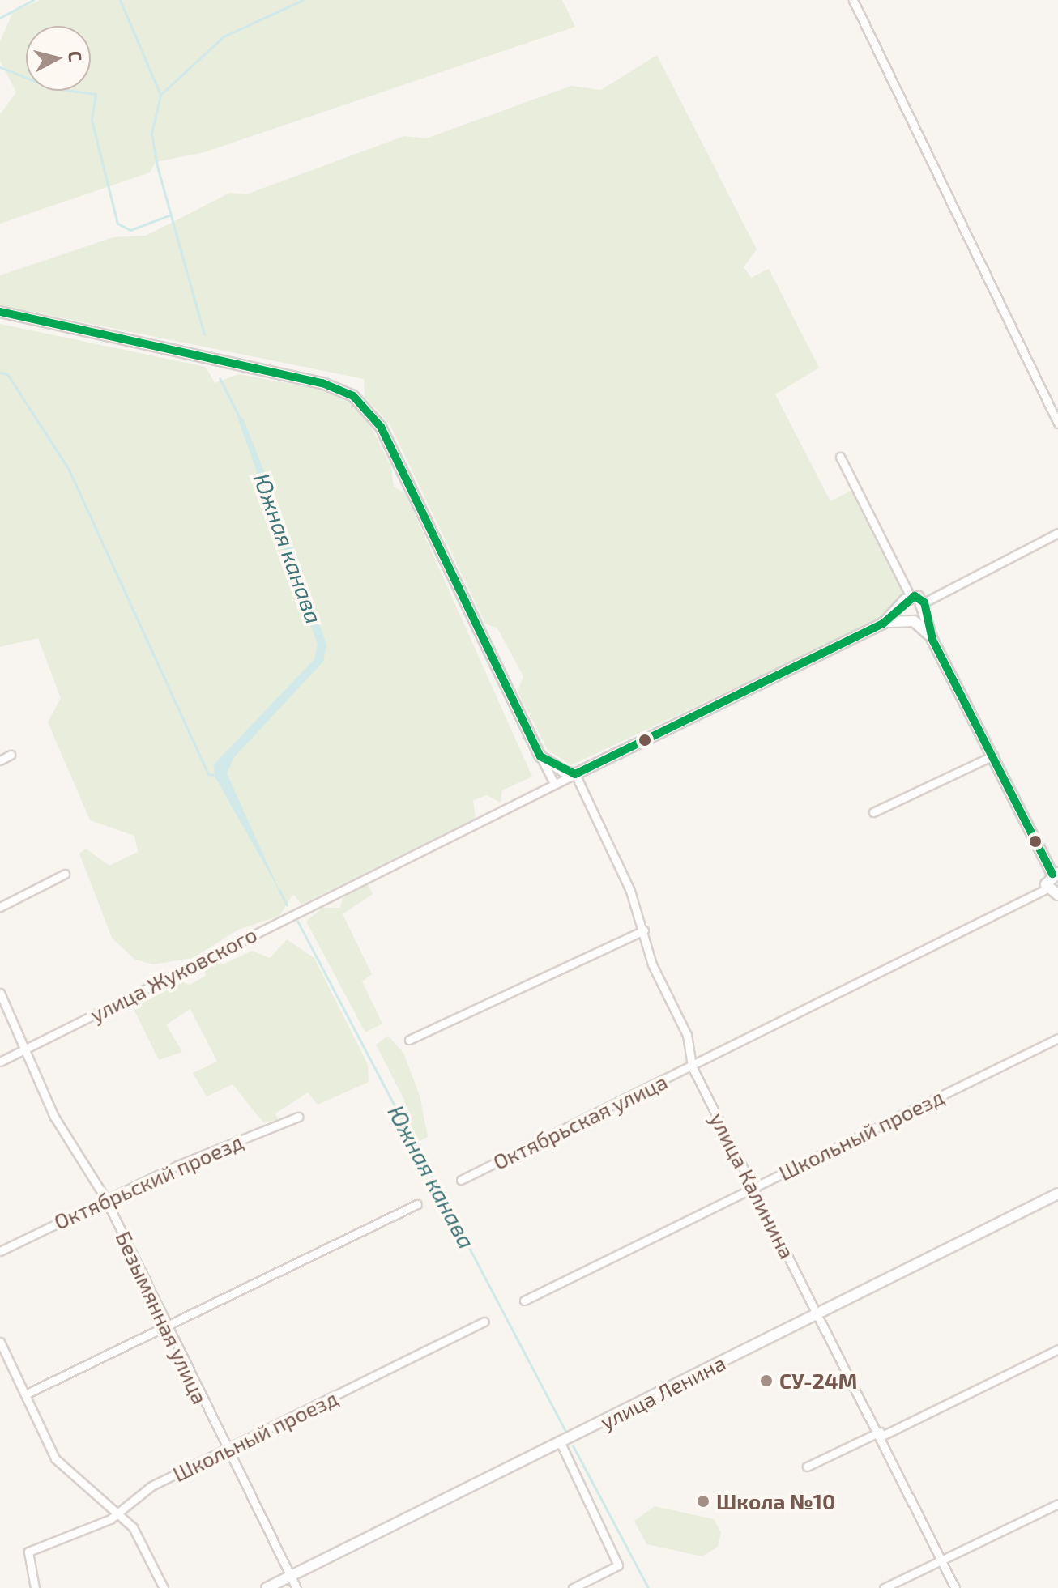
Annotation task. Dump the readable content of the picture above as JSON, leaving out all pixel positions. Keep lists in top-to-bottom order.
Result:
{
  "streets": {
    "street": [
      "улица Жуковского",
      "Октябрьская улица",
      "Школьный проезд",
      "Октябрьский проезд",
      "улица Калинина",
      "Безымянная улица",
      "улица Ленина"
    ]
  },
  "crossings": [
    ["улица Жуковского", "улица Калинина"],
    ["улица Жуковского", "Безымянная улица"],
    ["Октябрьская улица", "улица Калинина"],
    ["Школьный проезд", "улица Калинина"],
    ["Школьный проезд", "Безымянная улица"],
    ["Октябрьский проезд", "Безымянная улица"],
    ["улица Калинина", "улица Ленина"],
    ["Безымянная улица", "улица Ленина"]
  ],
  "water": ["Южная канава"],
  "places": ["СУ-24М", "Школа №10"],
  "north": "right"
}
